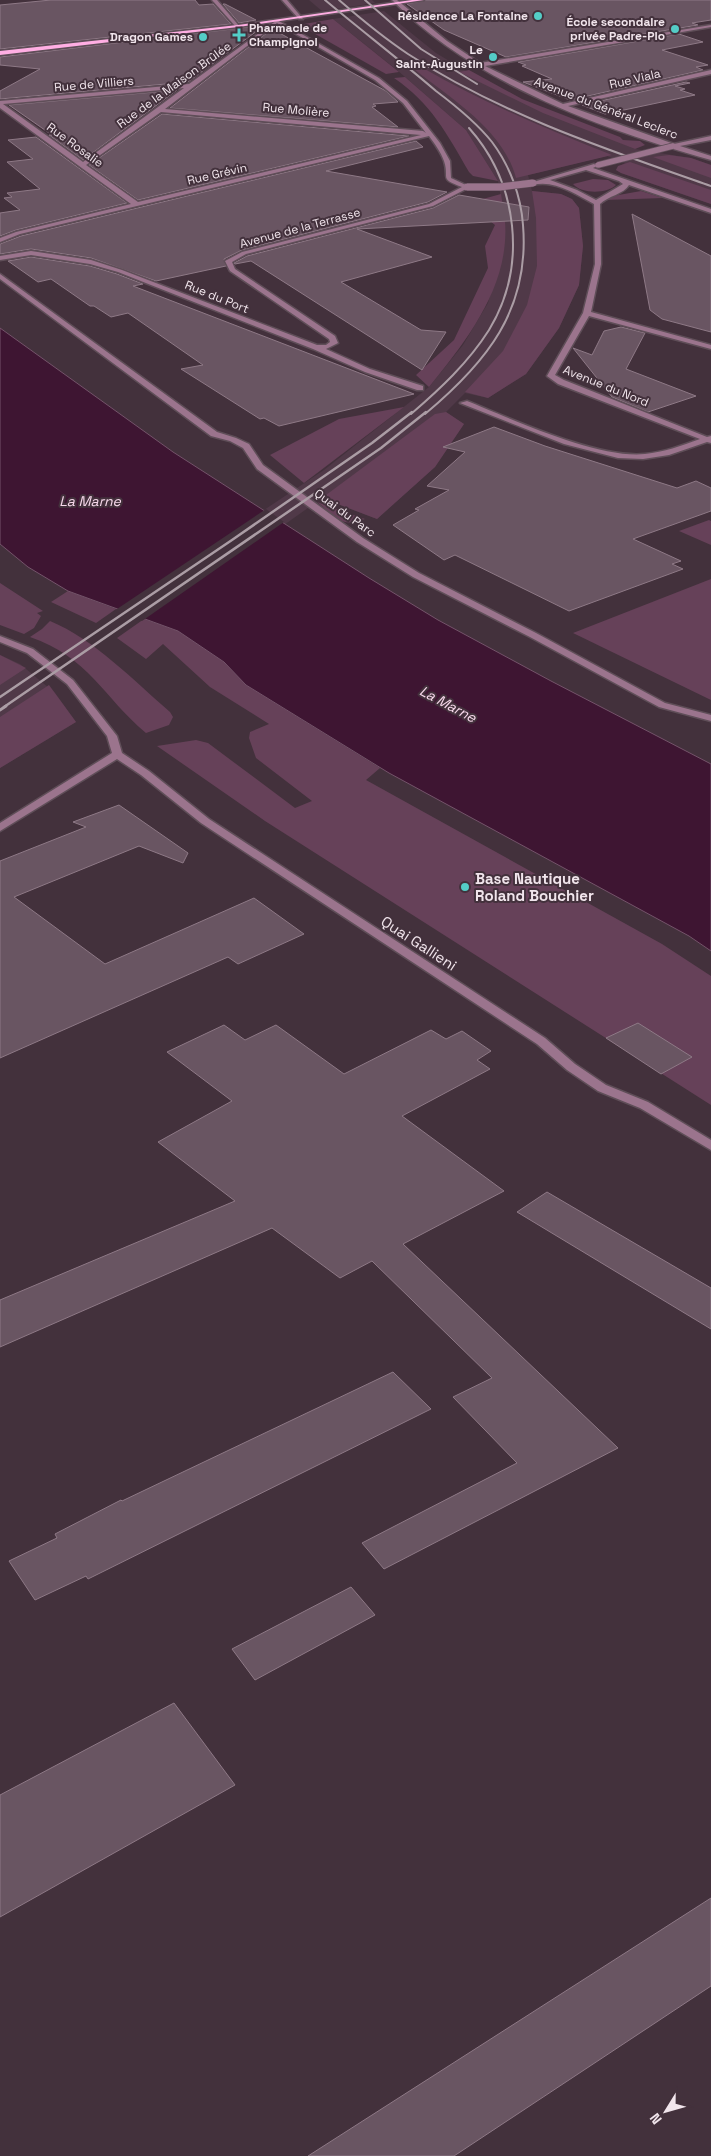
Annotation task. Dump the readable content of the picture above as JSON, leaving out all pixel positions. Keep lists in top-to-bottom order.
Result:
{
  "streets": {
    "street": [
      "Rue Viala",
      "Rue de Villiers",
      "Rue de la Maison Brûlée",
      "Avenue du Général Leclerc",
      "Rue Molière",
      "Rue Rosalie",
      "Rue Grévin",
      "Avenue de la Terrasse",
      "Rue du Port",
      "Avenue du Nord",
      "Quai du Parc",
      "Quai Gallieni"
    ]
  },
  "crossings": [
    ["Rue Viala", "Avenue du Général Leclerc"],
    ["Rue de Villiers", "Rue de la Maison Brûlée"],
    ["Rue de Villiers", "Rue Rosalie"],
    ["Rue de la Maison Brûlée", "Rue Molière"],
    ["Rue de la Maison Brûlée", "Rue Rosalie"],
    ["Rue Molière", "Rue Grévin"],
    ["Rue Rosalie", "Rue Grévin"],
    ["Avenue de la Terrasse", "Rue du Port"]
  ],
  "water": ["La Marne"],
  "places": {
    "other": [
      "Résidence La Fontaine",
      "École secondaire privée Padre-Pio",
      "Dragon Games",
      "Le Saint-Augustin",
      "Base Nautique Roland Bouchier"
    ],
    "health": ["Pharmacie de Champignol"]
  },
  "north": "bottom left"
}
